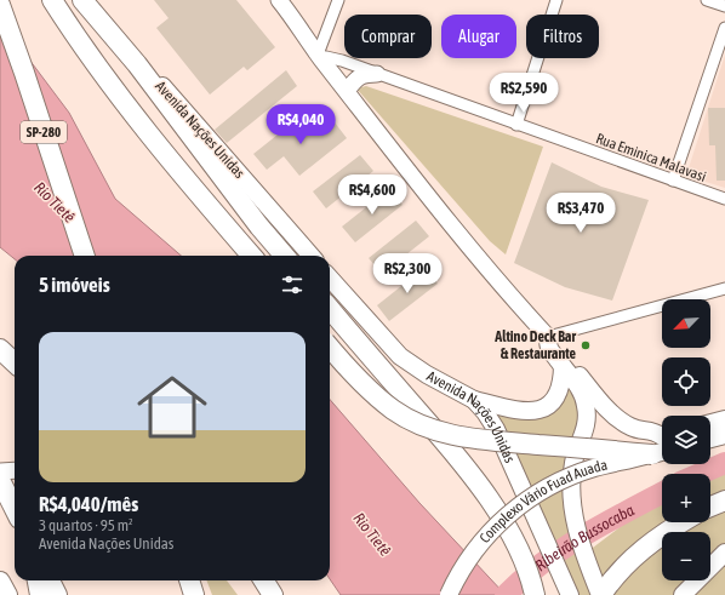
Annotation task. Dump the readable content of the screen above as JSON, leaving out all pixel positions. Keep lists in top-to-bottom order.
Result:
{
  "streets": {
    "highway": ["Avenida Nações Unidas", "SP-280"],
    "main road": ["Complexo Vário Fuad Auada"],
    "street": ["Rua Eminica Malavasi"]
  },
  "water": ["Rio Tietê", "Ribeirão Bussocaba"],
  "places": ["Altino Deck Bar & Restaurante"],
  "north": "bottom left",
  "page": {
    "chip": ["Comprar", "Alugar", "Filtros"],
    "price": [
      "R$2,590",
      "R$4,040",
      "R$4,600",
      "R$3,470",
      "R$2,300"
    ],
    "heading": "5 imóveis",
    "map_buttons": ["+", "−"],
    "list": [
      {
        "name": "R$4,040/mês",
        "note": "3 quartos · 95 m² · Avenida Nações Unidas"
      }
    ]
  }
}
